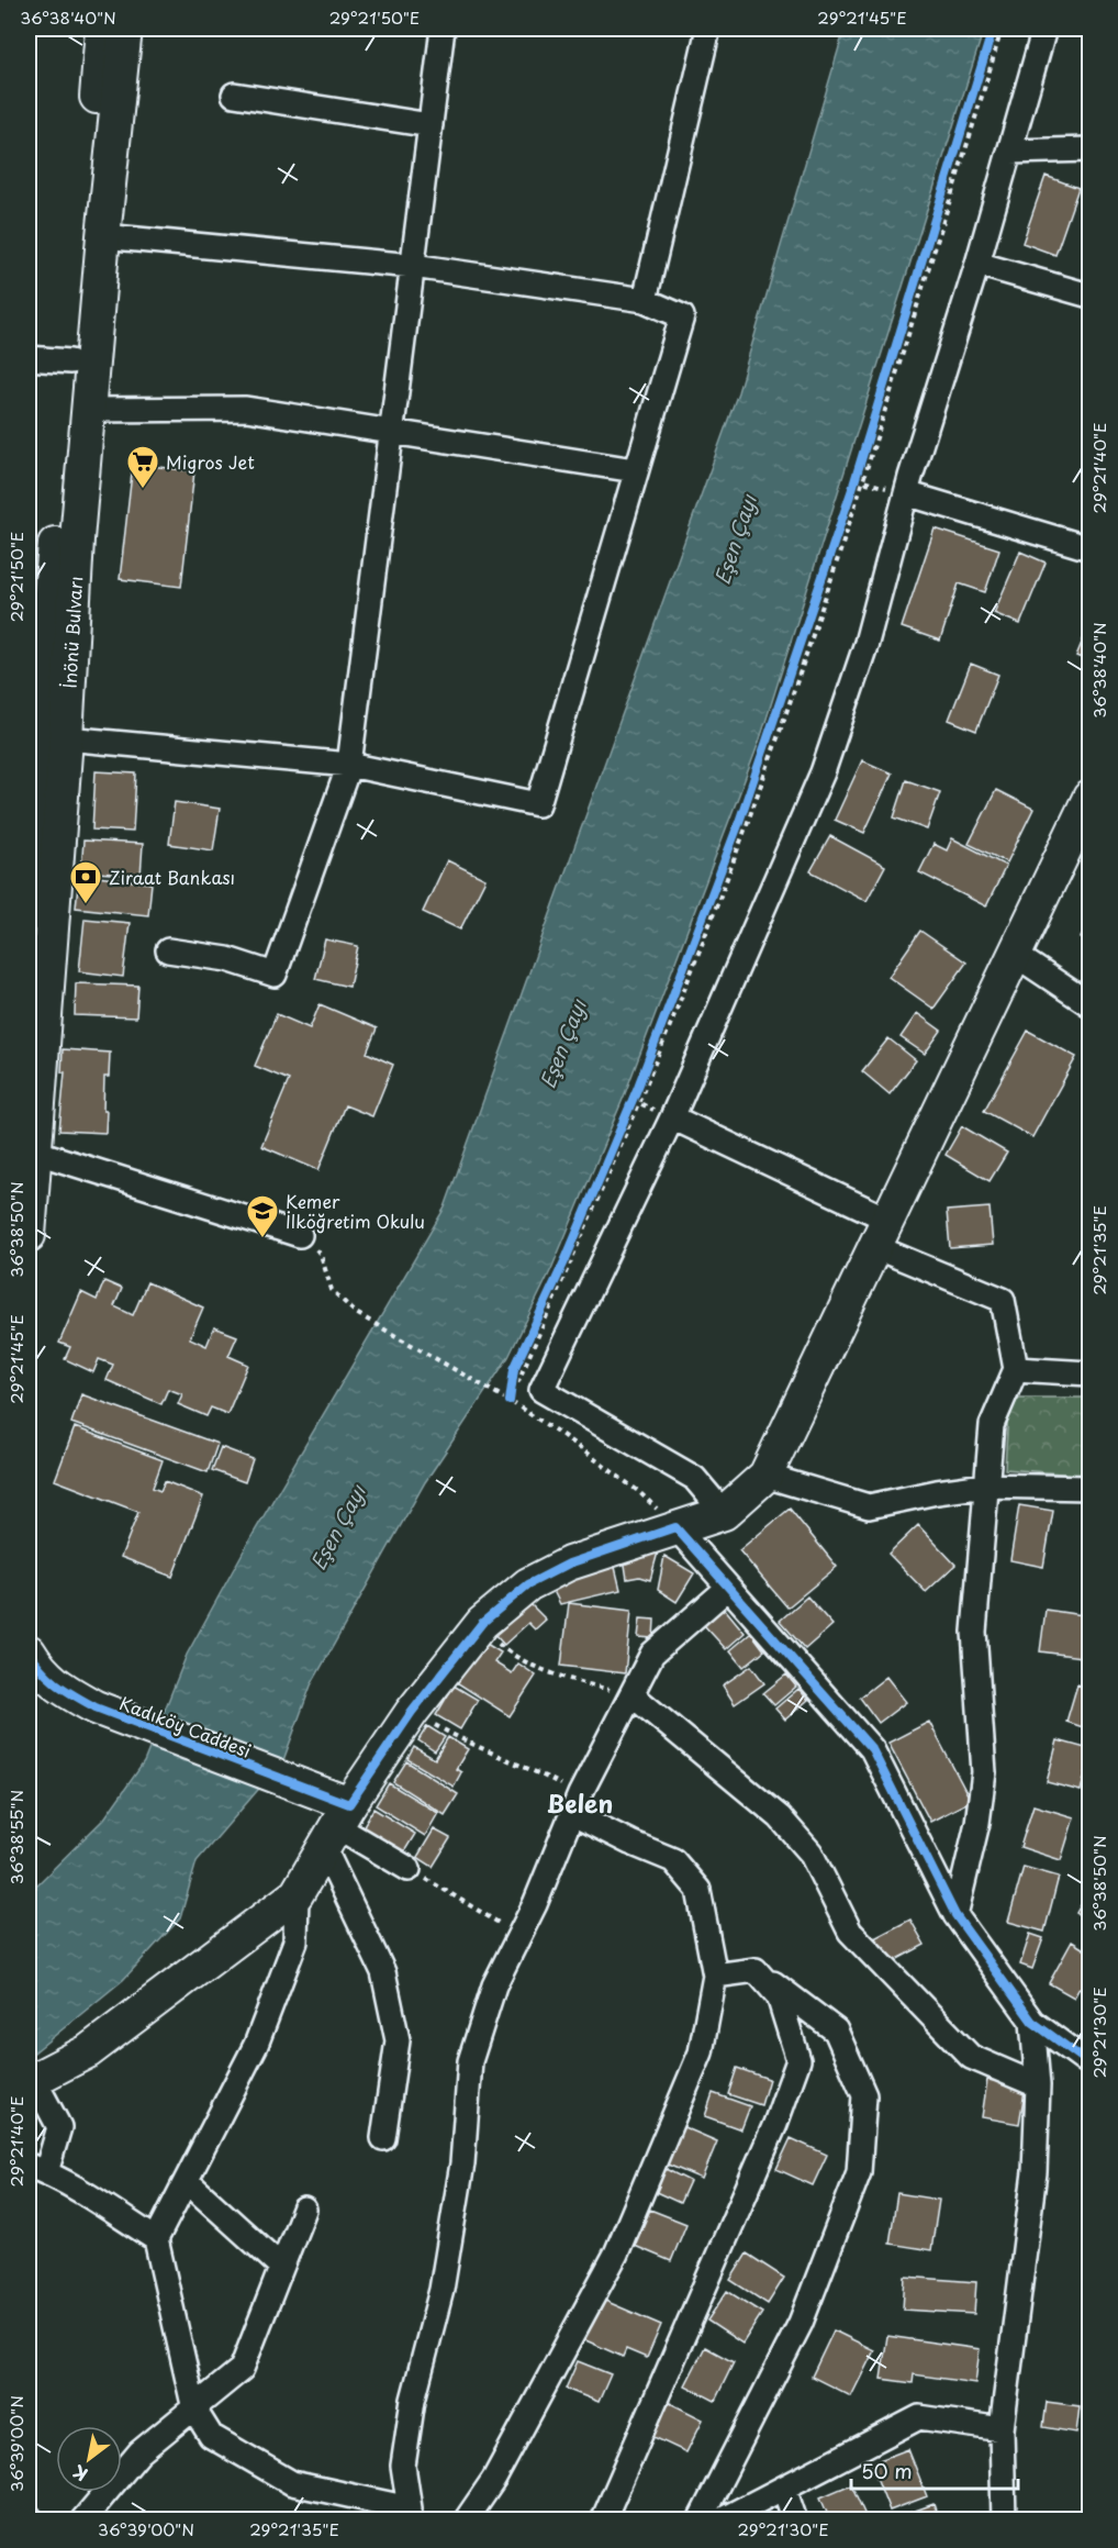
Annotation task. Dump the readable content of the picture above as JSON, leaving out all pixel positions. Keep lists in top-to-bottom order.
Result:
{
  "streets": {
    "main road": ["İnönü Bulvarı", "Kadıköy Caddesi"]
  },
  "districts": ["Belen"],
  "water": ["Eşen Çayı"],
  "places": {
    "supermarket": ["Migros Jet"],
    "bank": ["Ziraat Bankası"],
    "school or university": ["Kemer İlköğretim Okulu"]
  },
  "scale_bar": "50 m",
  "north": "bottom left",
  "coordinates": [
    "36°38'40\"N",
    "29°21'50\"E",
    "29°21'45\"E",
    "29°21'40\"E",
    "36°38'50\"N",
    "29°21'35\"E",
    "36°38'55\"N",
    "29°21'30\"E",
    "36°39'00\"N"
  ]
}
